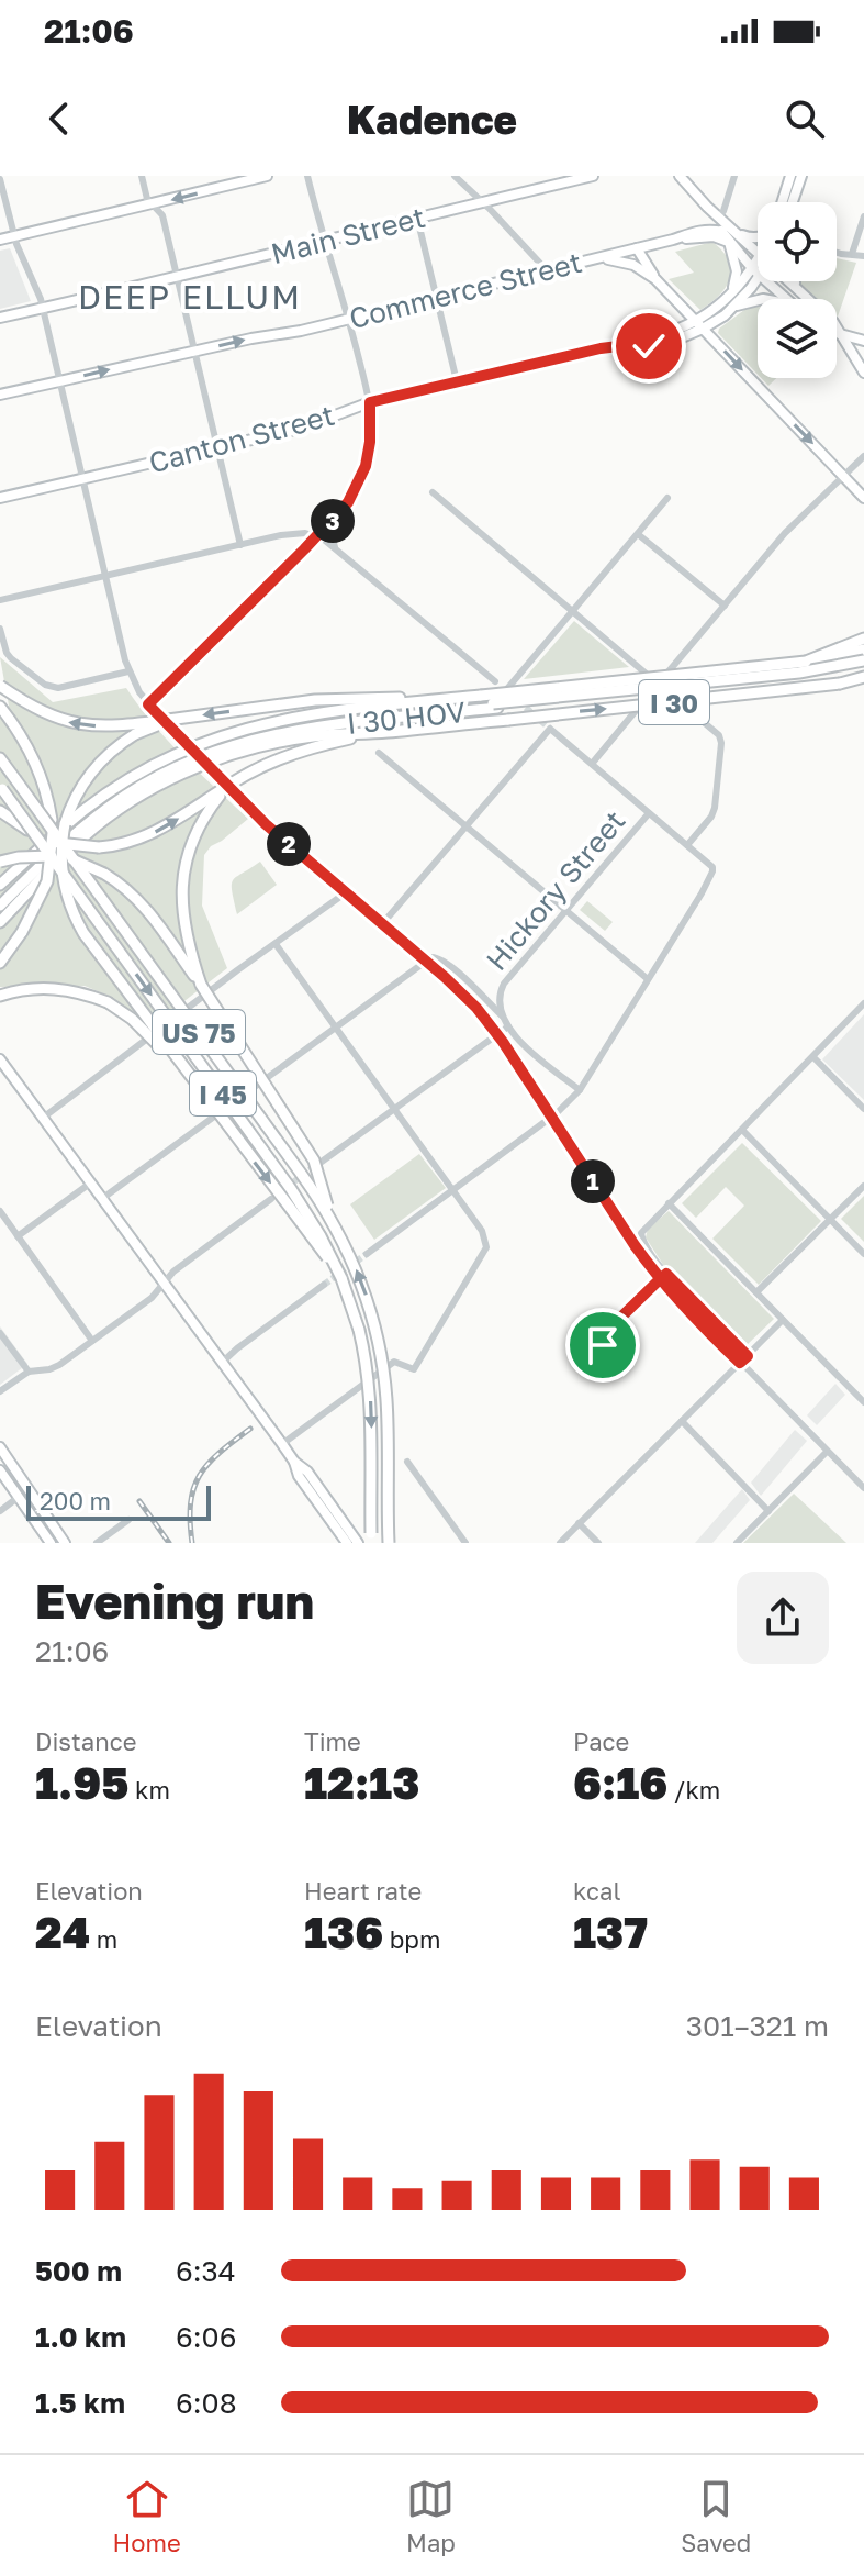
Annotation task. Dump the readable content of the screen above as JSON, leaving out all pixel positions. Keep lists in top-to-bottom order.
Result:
{
  "streets": {
    "highway": [
      "I 30",
      "I 30 HOV",
      "US 75",
      "I 45"
    ],
    "main road": ["Main Street", "Commerce Street", "Canton Street"],
    "street": ["Hickory Street"]
  },
  "one_way": ["Commerce Street"],
  "districts": ["DEEP ELLUM"],
  "scale_bar": "200 m",
  "page": {
    "status": "21:06",
    "header": "Kadence",
    "pins": ["3", "2", "1"],
    "scale": "200 m",
    "heading": ["Evening run", "21:06"],
    "stats": [
      ["Distance", "1.95 km"],
      ["Time", "12:13"],
      ["Pace", "6:16 /km"],
      ["Elevation", "24 m"],
      ["Heart rate", "136 bpm"],
      ["kcal", "137"]
    ],
    "chart": ["Elevation", "301–321 m"],
    "list": [
      {
        "name": "500 m",
        "note": "6:34"
      },
      {
        "name": "1.0 km",
        "note": "6:06"
      },
      {
        "name": "1.5 km",
        "note": "6:08"
      }
    ],
    "tabs": ["Home", "Map", "Saved"]
  }
}
